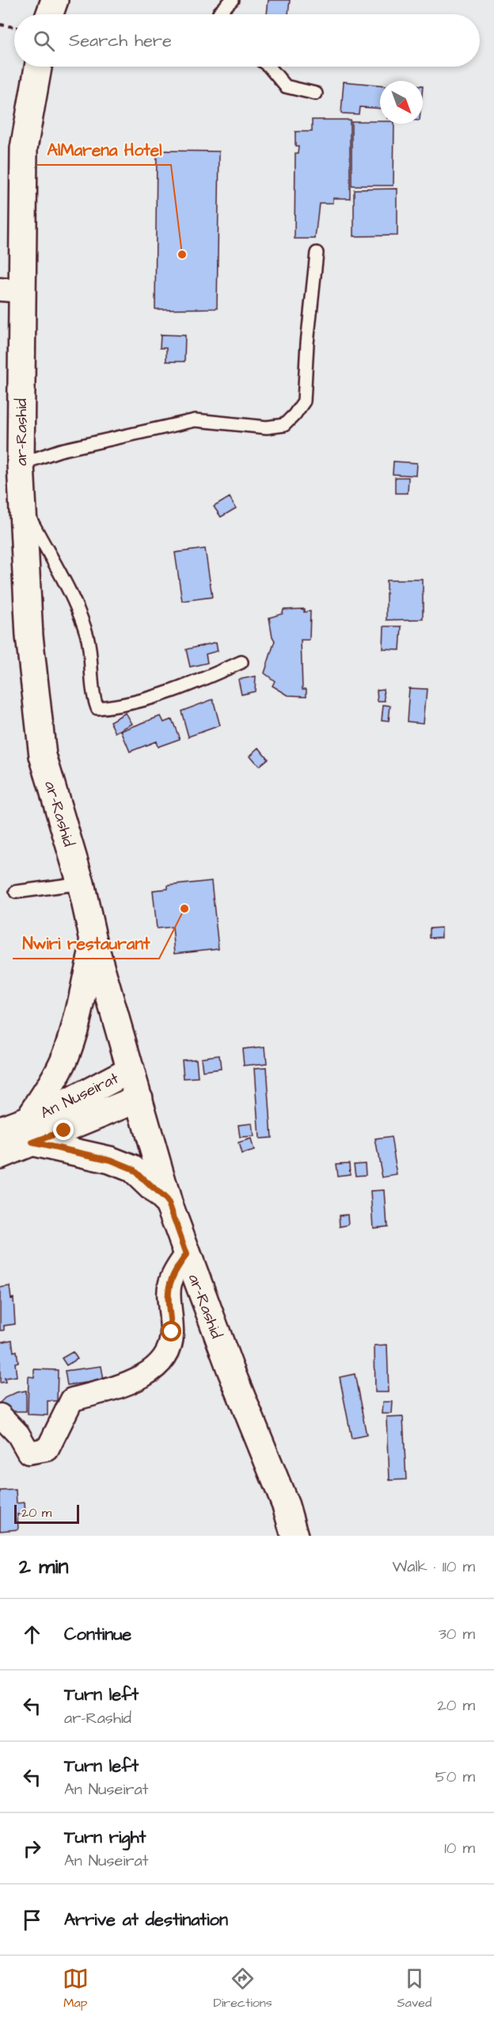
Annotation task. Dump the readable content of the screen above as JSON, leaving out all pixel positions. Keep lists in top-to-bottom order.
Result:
{
  "streets": {
    "main road": ["ar-Rashid", "An Nuseirat"]
  },
  "crossings": [
    ["ar-Rashid", "An Nuseirat"]
  ],
  "places": ["AlMarena Hotel", "Nwiri restaurant"],
  "scale_bar": "20 m",
  "north": "bottom right",
  "page": {
    "search": "Search here",
    "scale": "20 m",
    "heading": ["2 min", "Walk · 110 m"],
    "list": [
      ["Continue", "30 m"],
      ["Turn left", "ar-Rashid", "20 m"],
      ["Turn left", "An Nuseirat", "50 m"],
      ["Turn right", "An Nuseirat", "10 m"],
      "Arrive at destination"
    ],
    "nav": ["Map", "Directions", "Saved"]
  }
}
